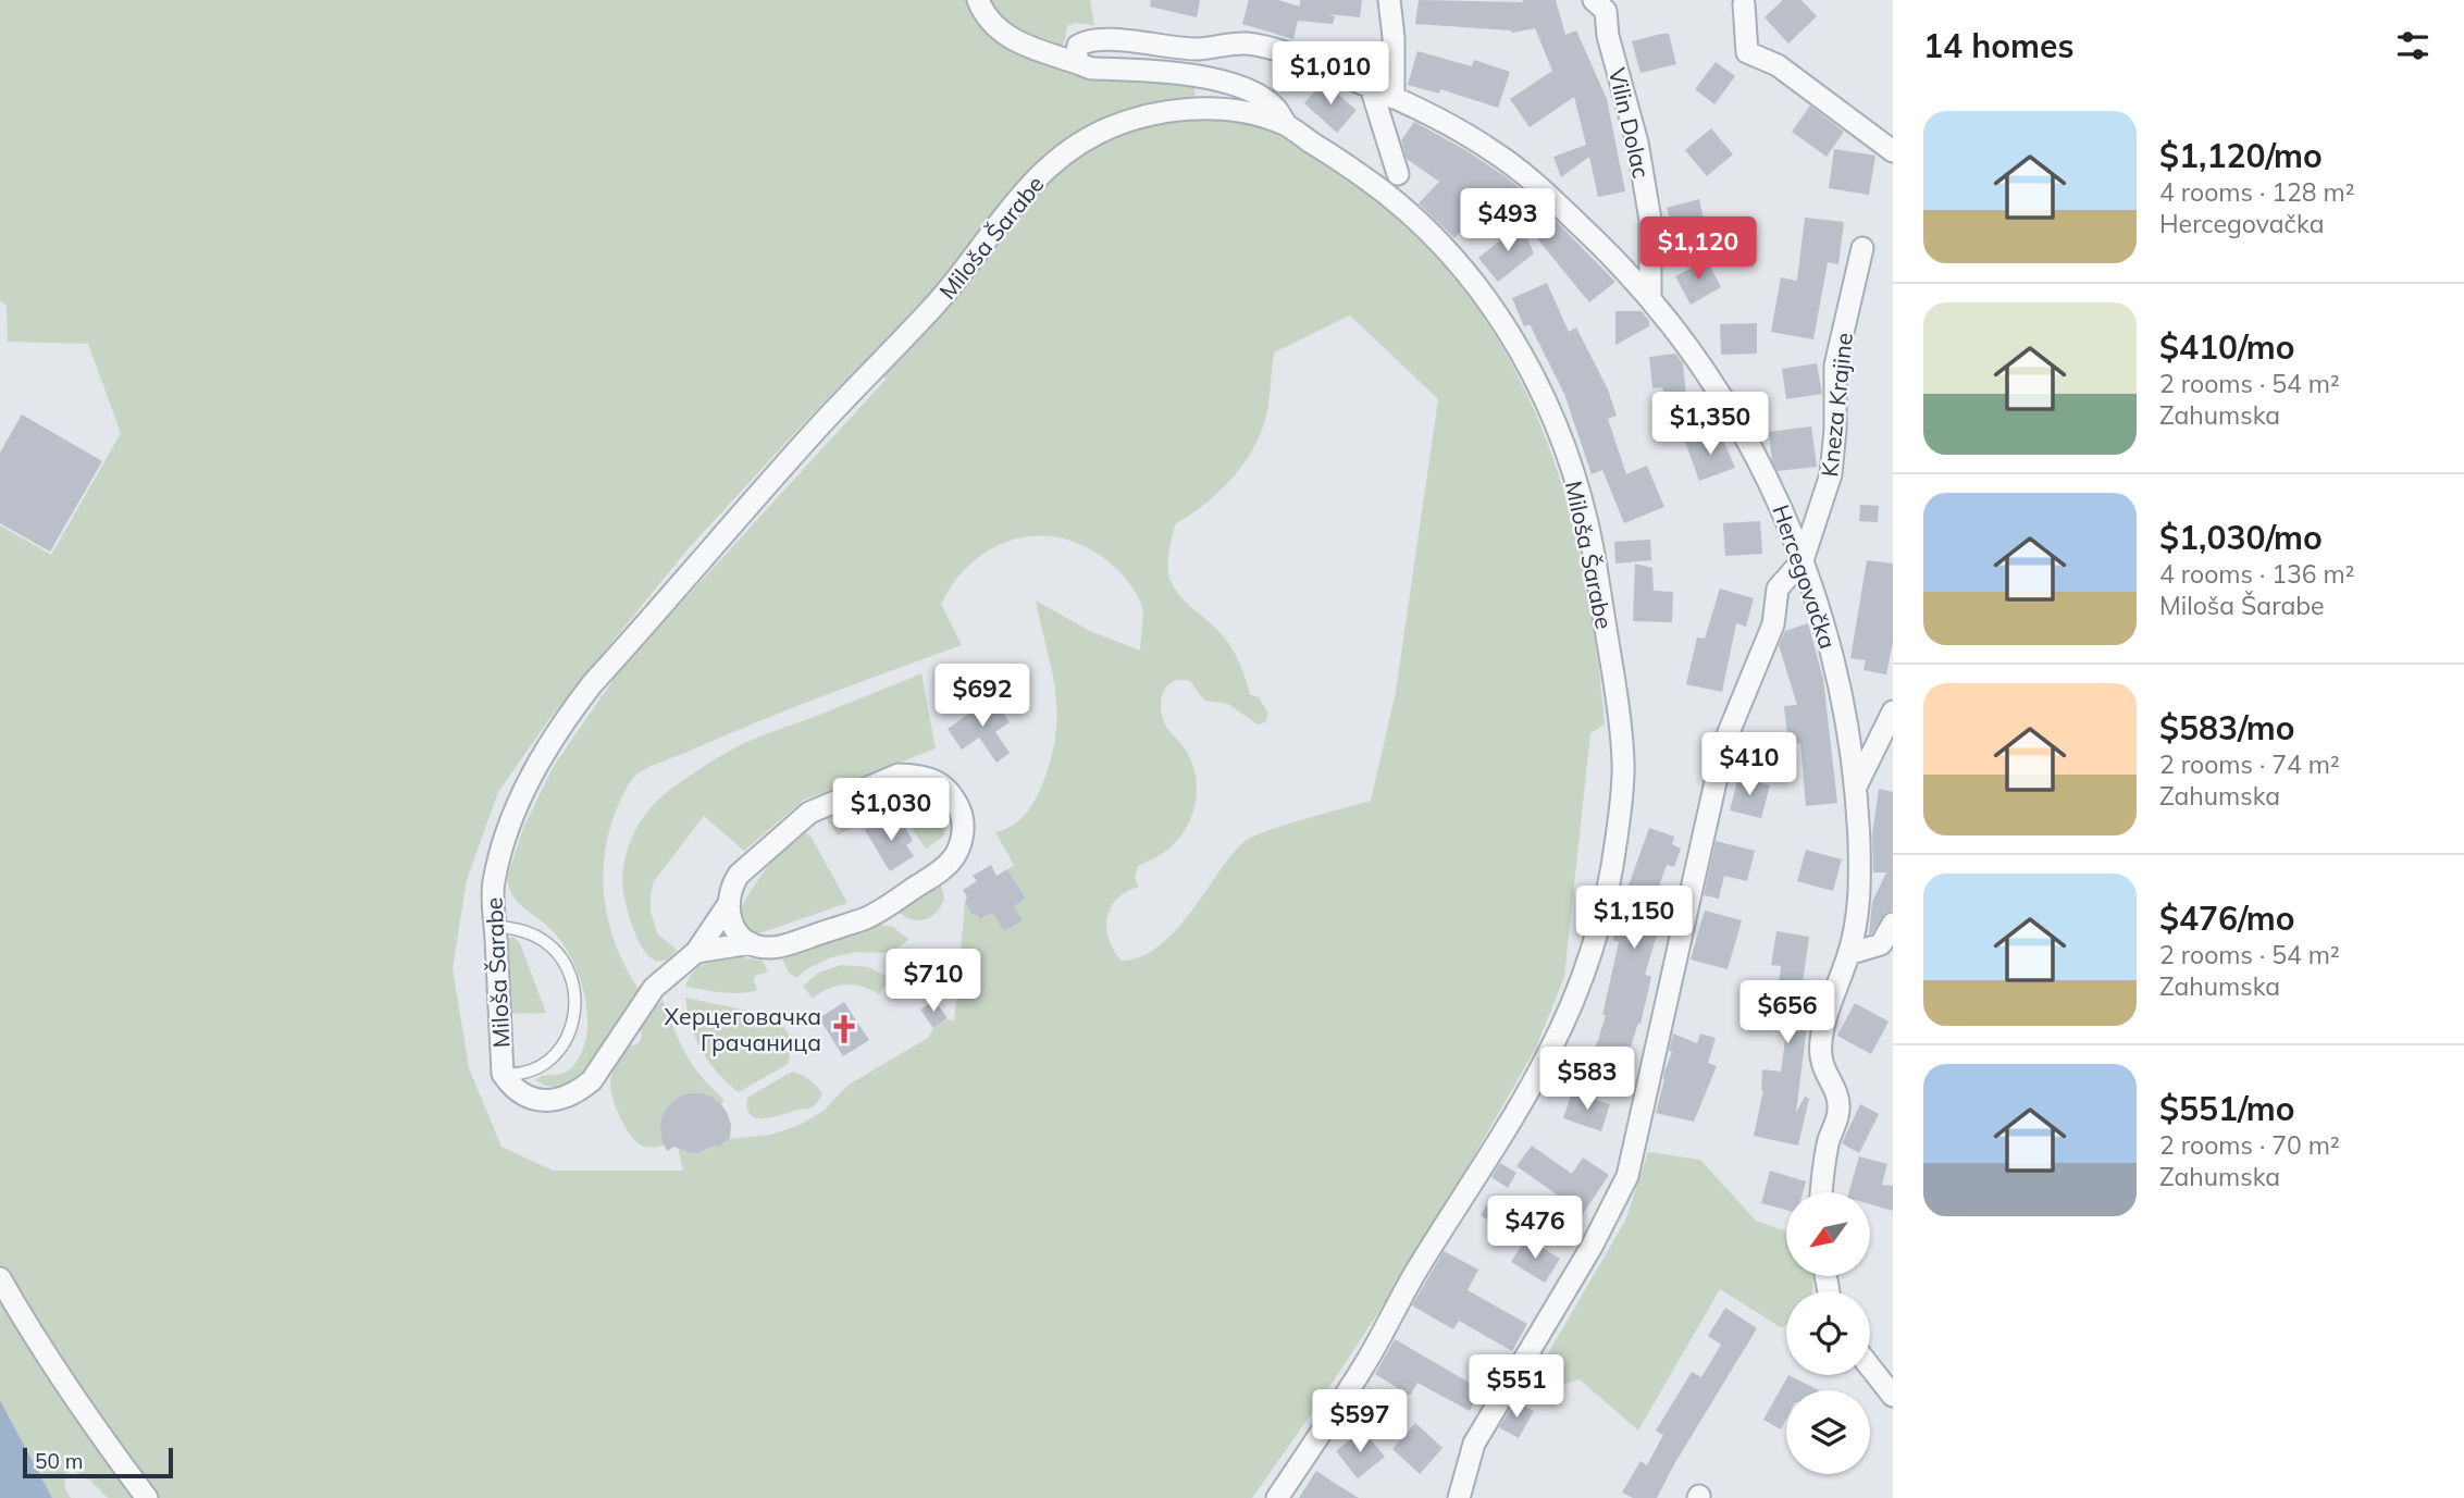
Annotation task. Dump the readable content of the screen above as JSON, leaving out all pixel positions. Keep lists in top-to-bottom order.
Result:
{
  "streets": {
    "street": [
      "Vilin Dolac",
      "Miloša Šarabe",
      "Kneza Krajine",
      "Hercegovačka"
    ]
  },
  "crossings": [
    ["Vilin Dolac", "Hercegovačka"],
    ["Kneza Krajine", "Hercegovačka"]
  ],
  "places": {
    "church": ["Херцеговачка Грачаница"]
  },
  "scale_bar": "50 m",
  "north": "bottom left",
  "page": {
    "heading": "14 homes",
    "price": [
      "$1,010",
      "$493",
      "$1,120",
      "$1,350",
      "$692",
      "$410",
      "$1,030",
      "$1,150",
      "$710",
      "$656",
      "$583",
      "$476",
      "$551",
      "$597"
    ],
    "list": [
      {
        "name": "$1,120/mo",
        "note": "4 rooms · 128 m² · Hercegovačka"
      },
      {
        "name": "$410/mo",
        "note": "2 rooms · 54 m² · Zahumska"
      },
      {
        "name": "$1,030/mo",
        "note": "4 rooms · 136 m² · Miloša Šarabe"
      },
      {
        "name": "$583/mo",
        "note": "2 rooms · 74 m² · Zahumska"
      },
      {
        "name": "$476/mo",
        "note": "2 rooms · 54 m² · Zahumska"
      },
      {
        "name": "$551/mo",
        "note": "2 rooms · 70 m² · Zahumska"
      }
    ],
    "scale": "50 m"
  }
}
